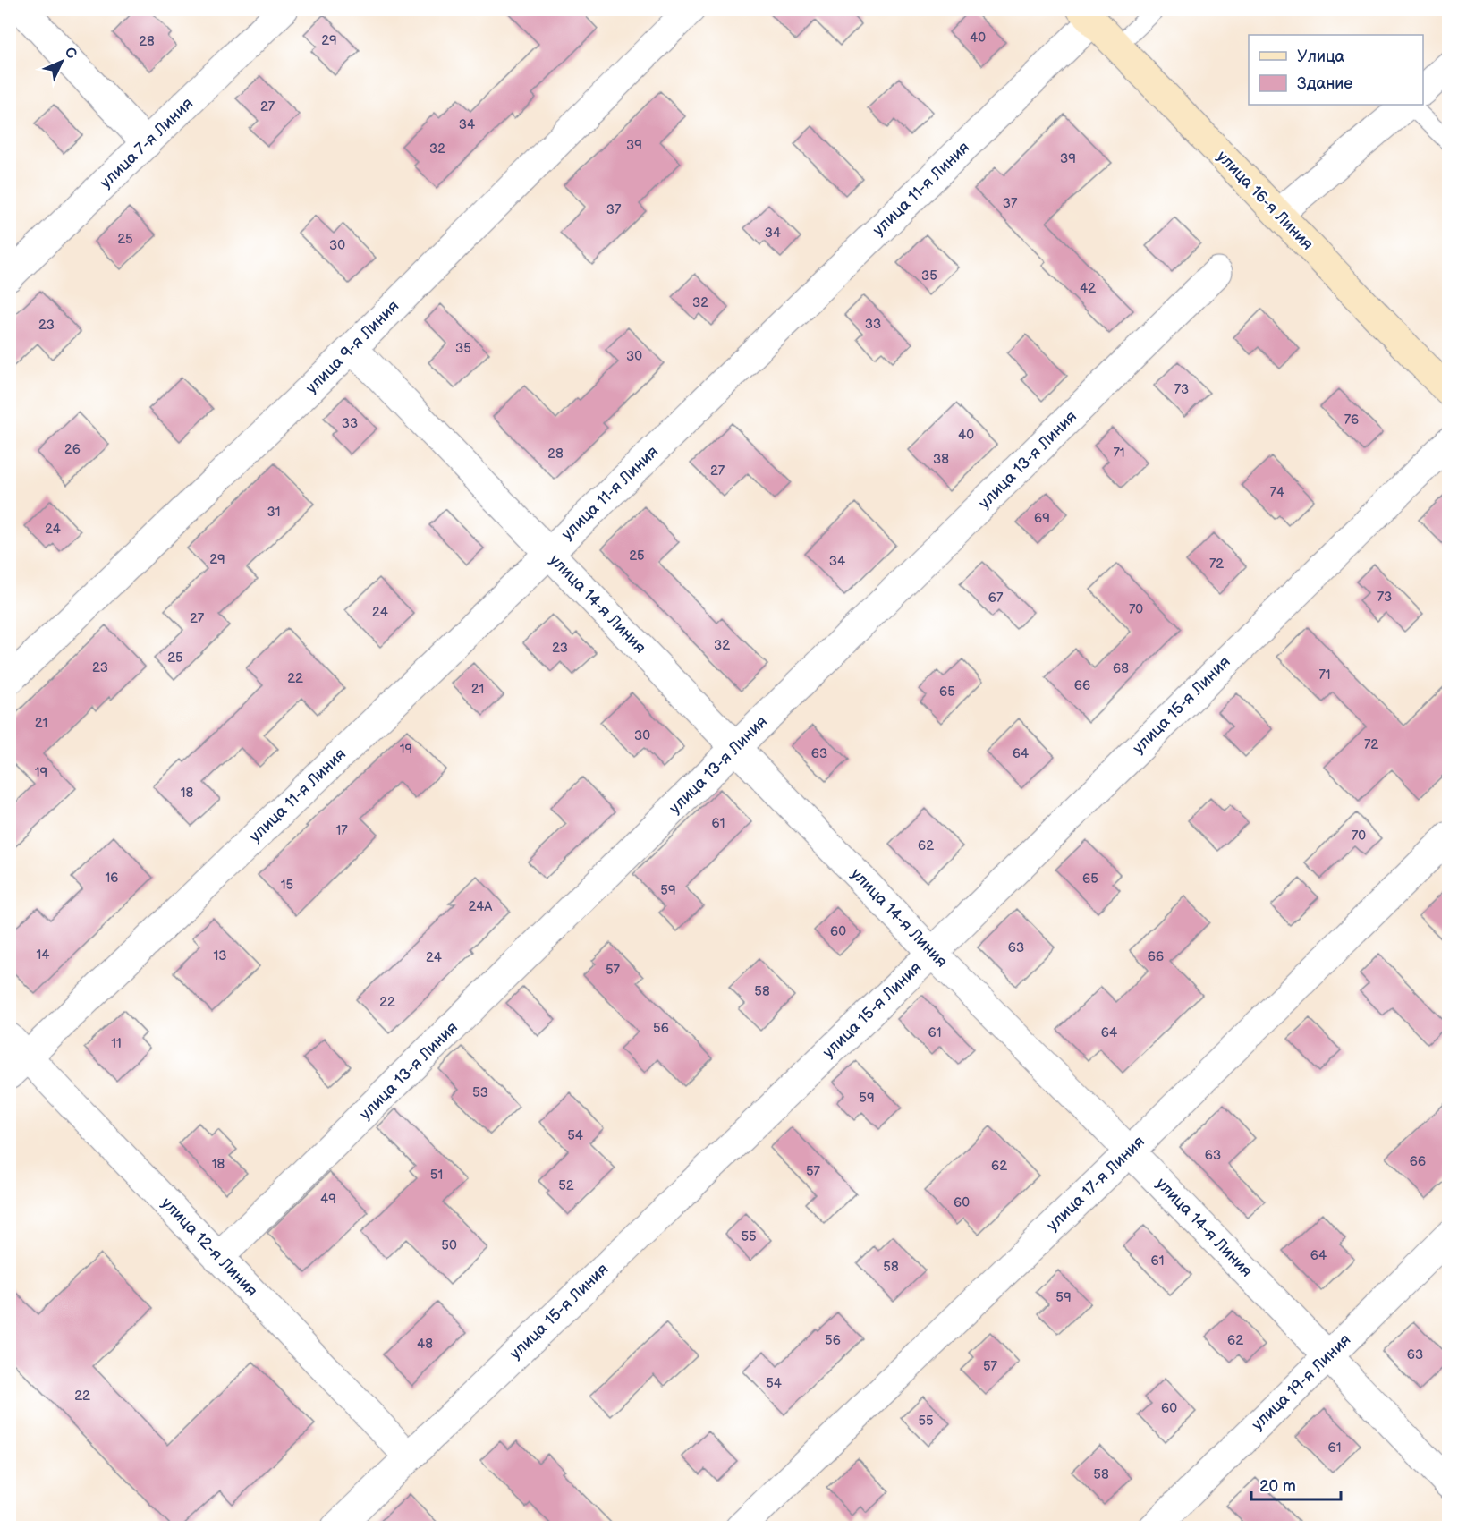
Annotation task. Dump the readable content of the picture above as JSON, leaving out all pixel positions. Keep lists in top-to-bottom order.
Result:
{
  "streets": {
    "main road": ["улица 16-я Линия"],
    "street": [
      "улица 7-я Линия",
      "улица 11-я Линия",
      "улица 9-я Линия",
      "улица 13-я Линия",
      "улица 14-я Линия",
      "улица 15-я Линия",
      "улица 17-я Линия",
      "улица 12-я Линия",
      "улица 19-я Линия"
    ]
  },
  "crossings": [
    ["улица 11-я Линия", "улица 16-я Линия"],
    ["улица 11-я Линия", "улица 14-я Линия"],
    ["улица 11-я Линия", "улица 12-я Линия"],
    ["улица 9-я Линия", "улица 14-я Линия"],
    ["улица 13-я Линия", "улица 14-я Линия"],
    ["улица 13-я Линия", "улица 12-я Линия"],
    ["улица 14-я Линия", "улица 15-я Линия"],
    ["улица 14-я Линия", "улица 17-я Линия"],
    ["улица 14-я Линия", "улица 19-я Линия"],
    ["улица 15-я Линия", "улица 12-я Линия"]
  ],
  "house_numbers": [
    "40",
    "29",
    "28",
    "27",
    "34",
    "39",
    "32",
    "39",
    "37",
    "37",
    "34",
    "25",
    "30",
    "35",
    "42",
    "32",
    "33",
    "23",
    "35",
    "30",
    "73",
    "76",
    "33",
    "40",
    "26",
    "71",
    "28",
    "38",
    "27",
    "74",
    "31",
    "69",
    "24",
    "25",
    "29",
    "34",
    "72",
    "73",
    "67",
    "70",
    "24",
    "27",
    "32",
    "23",
    "25",
    "23",
    "68",
    "71",
    "22",
    "66",
    "21",
    "65",
    "21",
    "30",
    "72",
    "19",
    "63",
    "64",
    "19",
    "18",
    "61",
    "17",
    "70",
    "62",
    "16",
    "65",
    "15",
    "59",
    "24А",
    "60",
    "63",
    "14",
    "13",
    "66",
    "24",
    "57",
    "58",
    "22",
    "56",
    "61",
    "64",
    "11",
    "53",
    "59",
    "54",
    "63",
    "66",
    "18",
    "62",
    "57",
    "51",
    "52",
    "49",
    "60",
    "55",
    "50",
    "64",
    "61",
    "58",
    "59",
    "56",
    "62",
    "48",
    "63",
    "57",
    "54",
    "22",
    "60",
    "55",
    "61",
    "58"
  ],
  "legend": ["Улица", "Здание"],
  "scale_bar": "20 m",
  "north": "top right"
}
